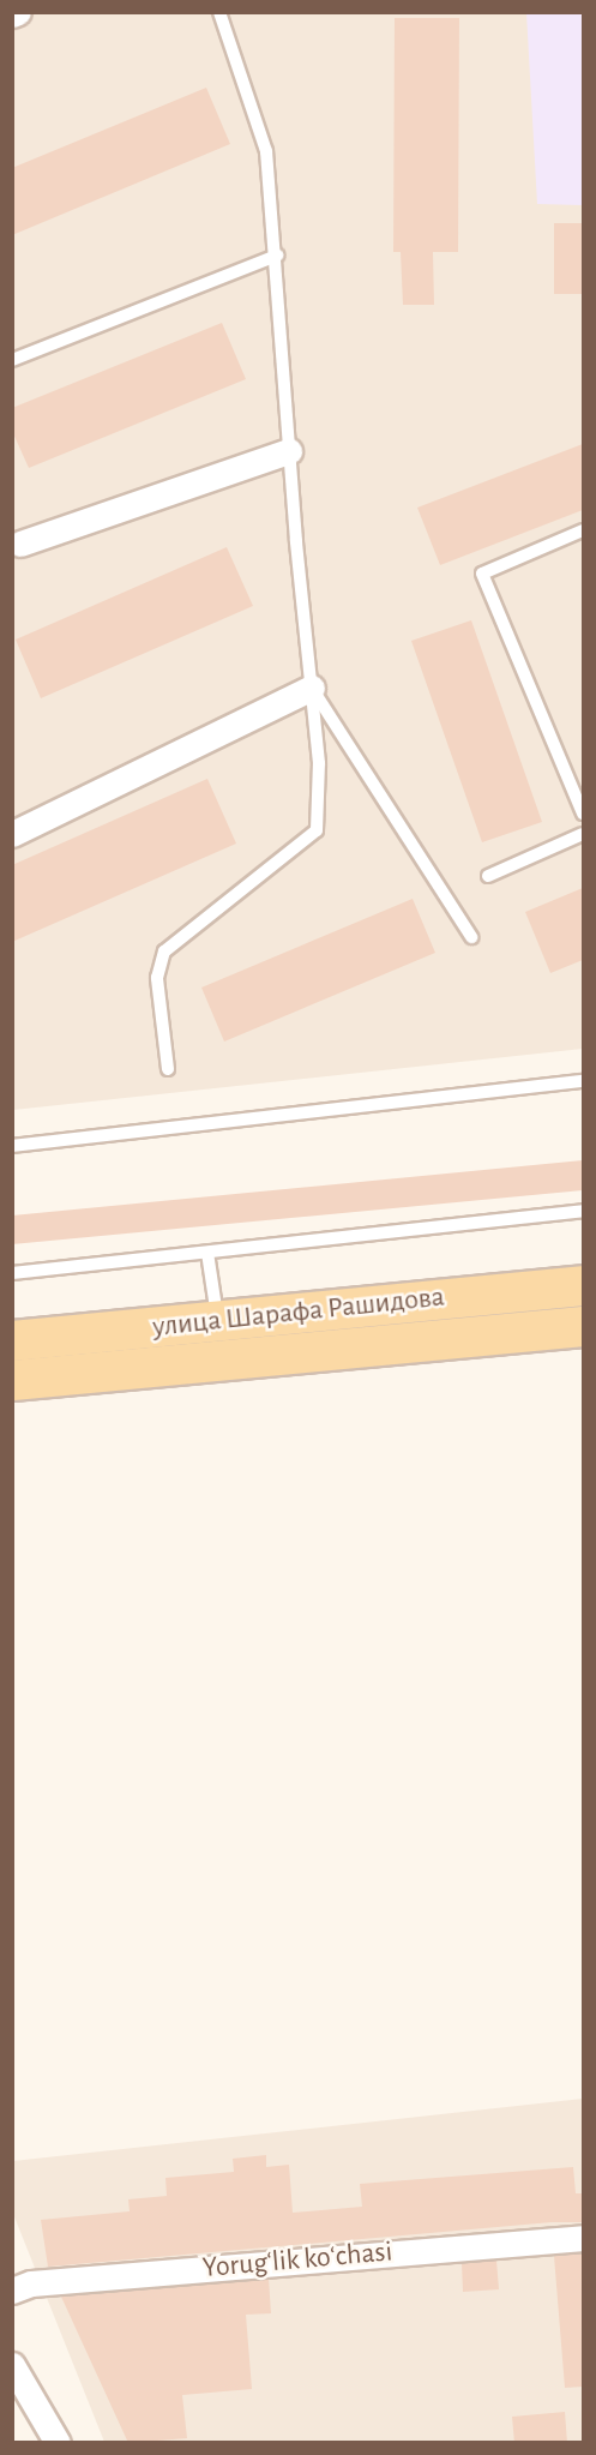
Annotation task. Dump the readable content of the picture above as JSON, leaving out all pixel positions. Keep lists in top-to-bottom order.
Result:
{
  "streets": {
    "main road": ["улица Шарафа Рашидова"],
    "street": ["Yorugʻlik koʻchasi"]
  }
}
